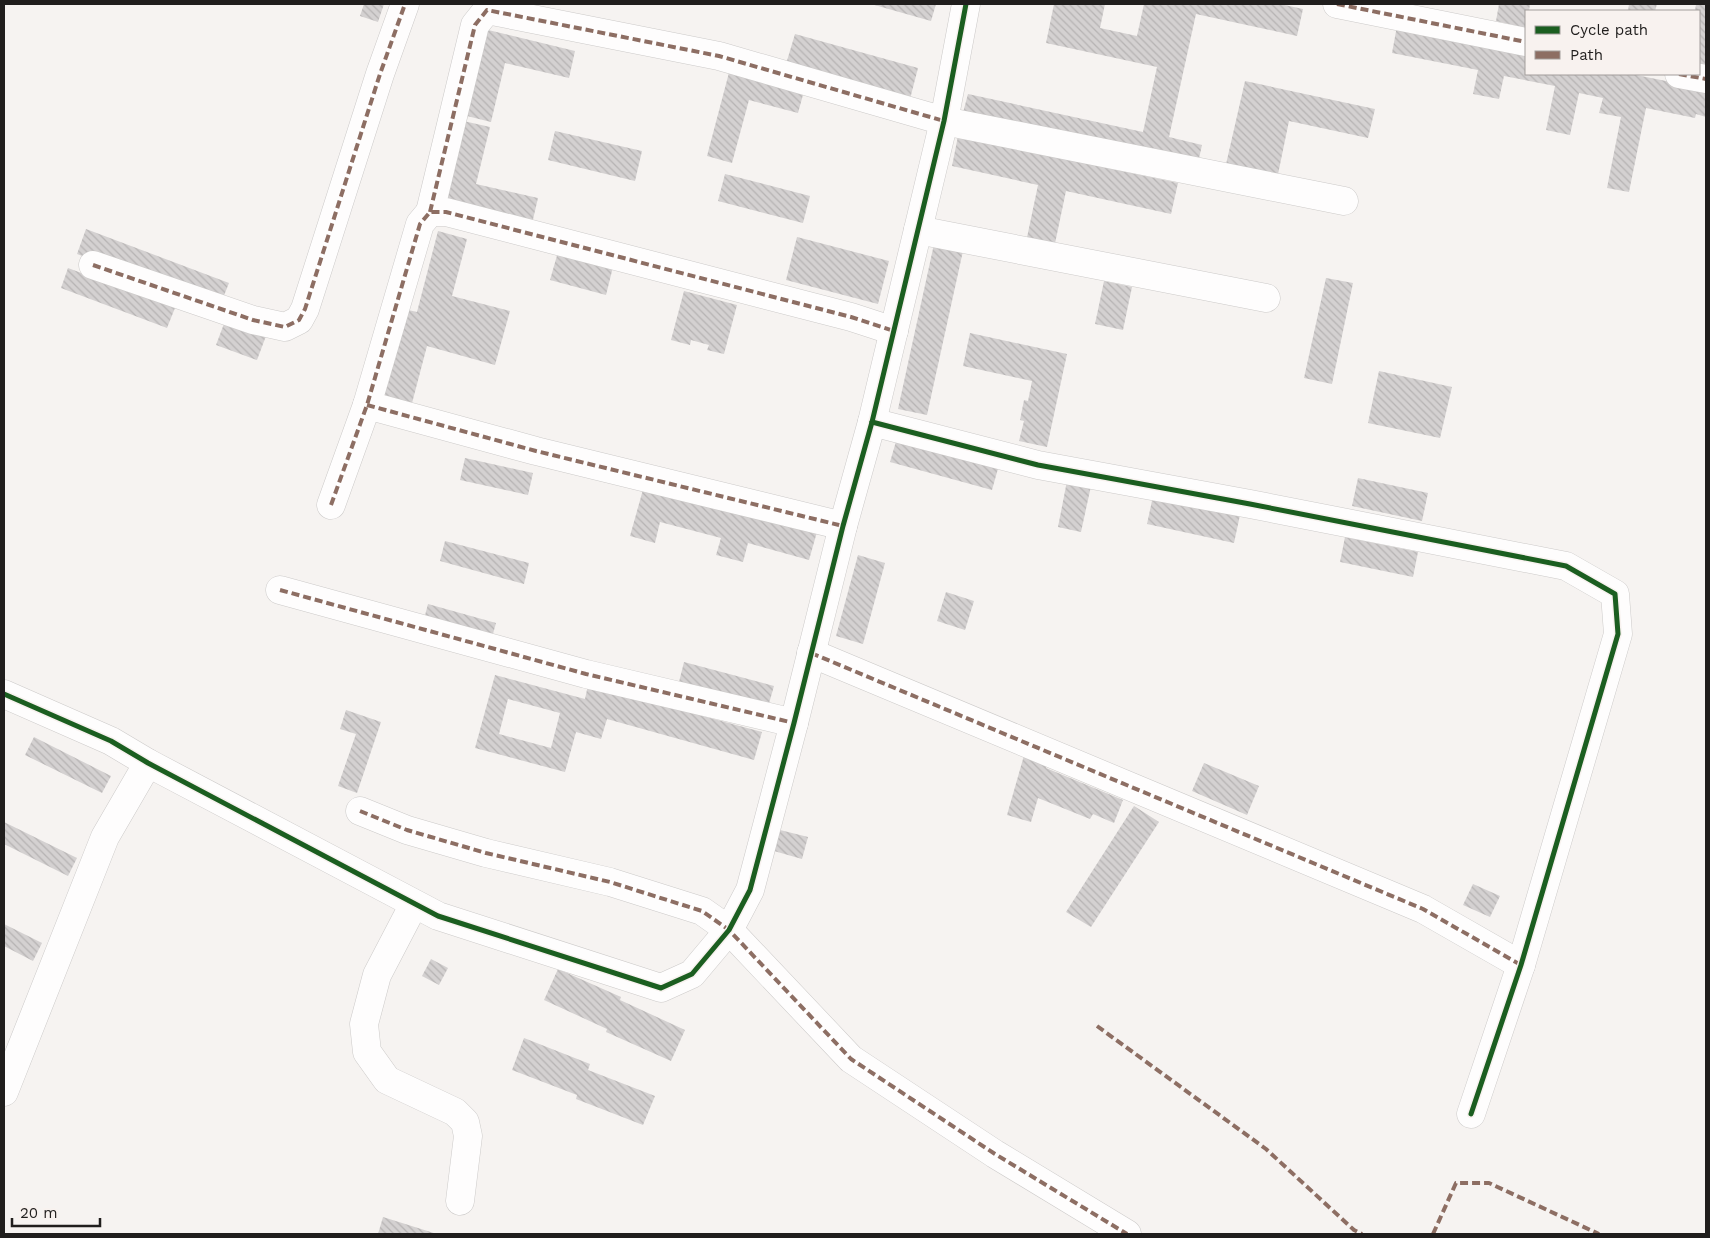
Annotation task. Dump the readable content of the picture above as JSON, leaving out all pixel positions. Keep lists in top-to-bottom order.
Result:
{
  "legend": ["Cycle path", "Path"],
  "scale_bar": "20 m"
}
